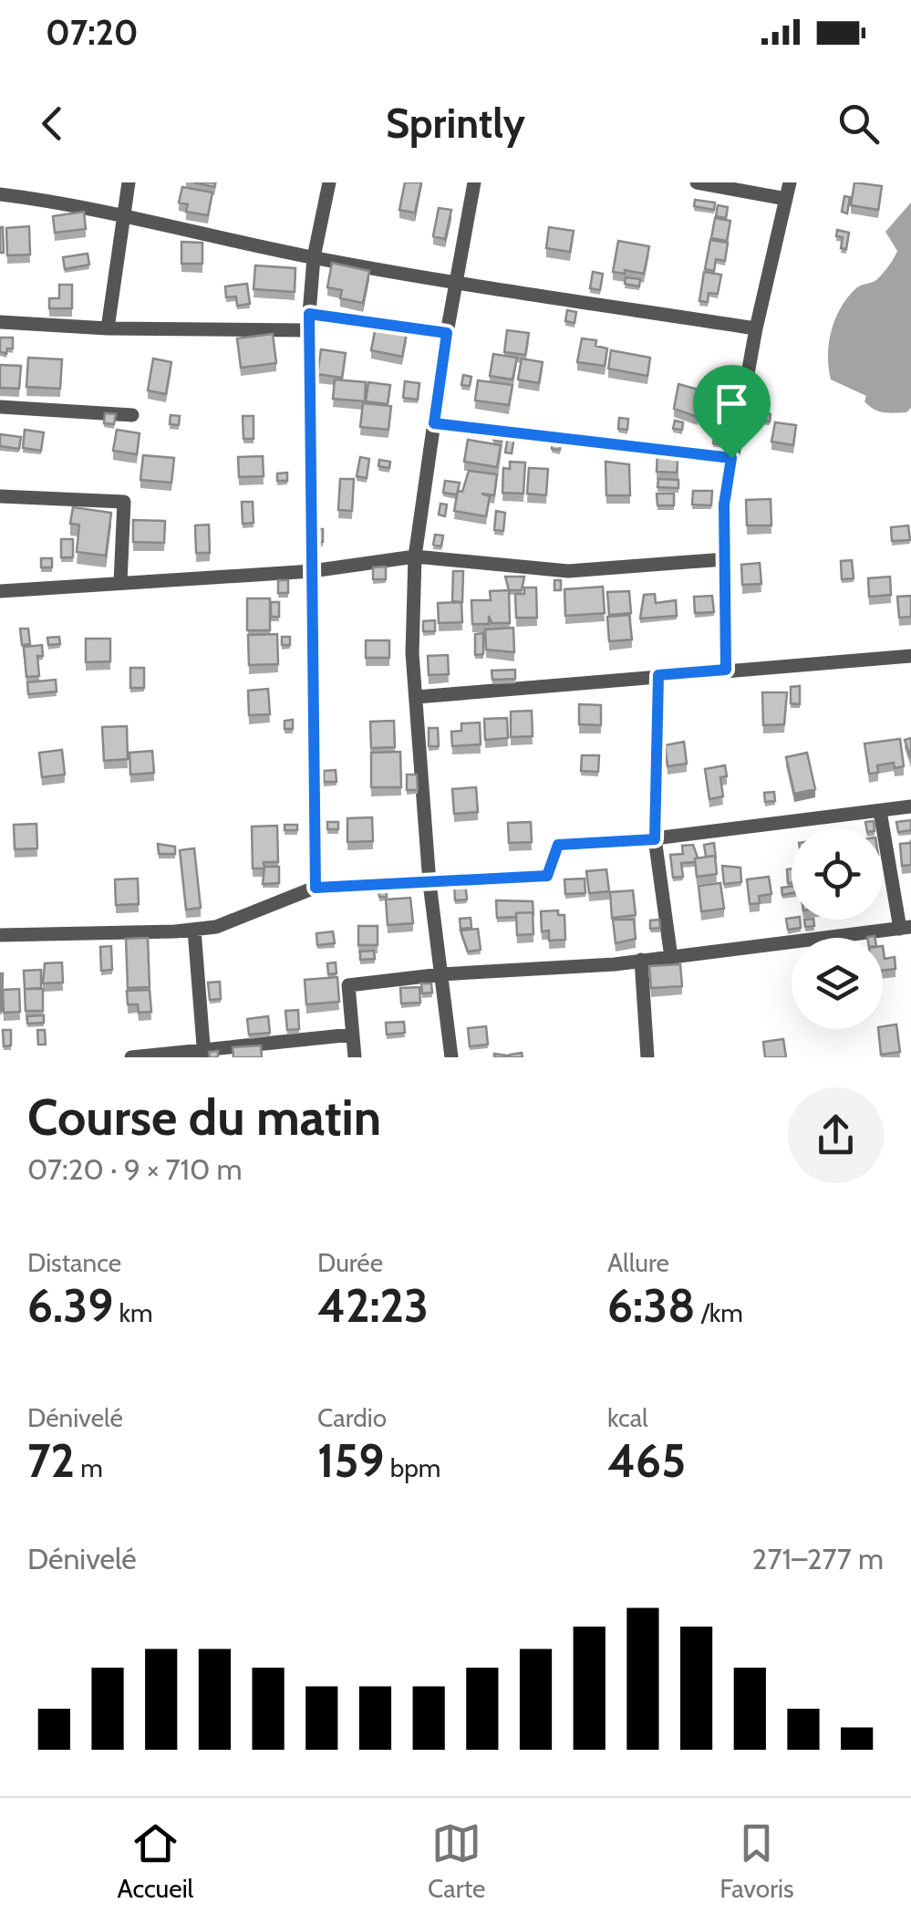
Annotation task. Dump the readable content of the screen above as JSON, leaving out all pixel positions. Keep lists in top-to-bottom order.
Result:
{
  "page": {
    "status": "07:20",
    "header": "Sprintly",
    "heading": ["Course du matin", "07:20 · 9 × 710 m"],
    "stats": [
      ["Distance", "6.39 km"],
      ["Durée", "42:23"],
      ["Allure", "6:38 /km"],
      ["Dénivelé", "72 m"],
      ["Cardio", "159 bpm"],
      ["kcal", "465"]
    ],
    "chart": ["Dénivelé", "271–277 m"],
    "tabs": ["Accueil", "Carte", "Favoris"]
  }
}
